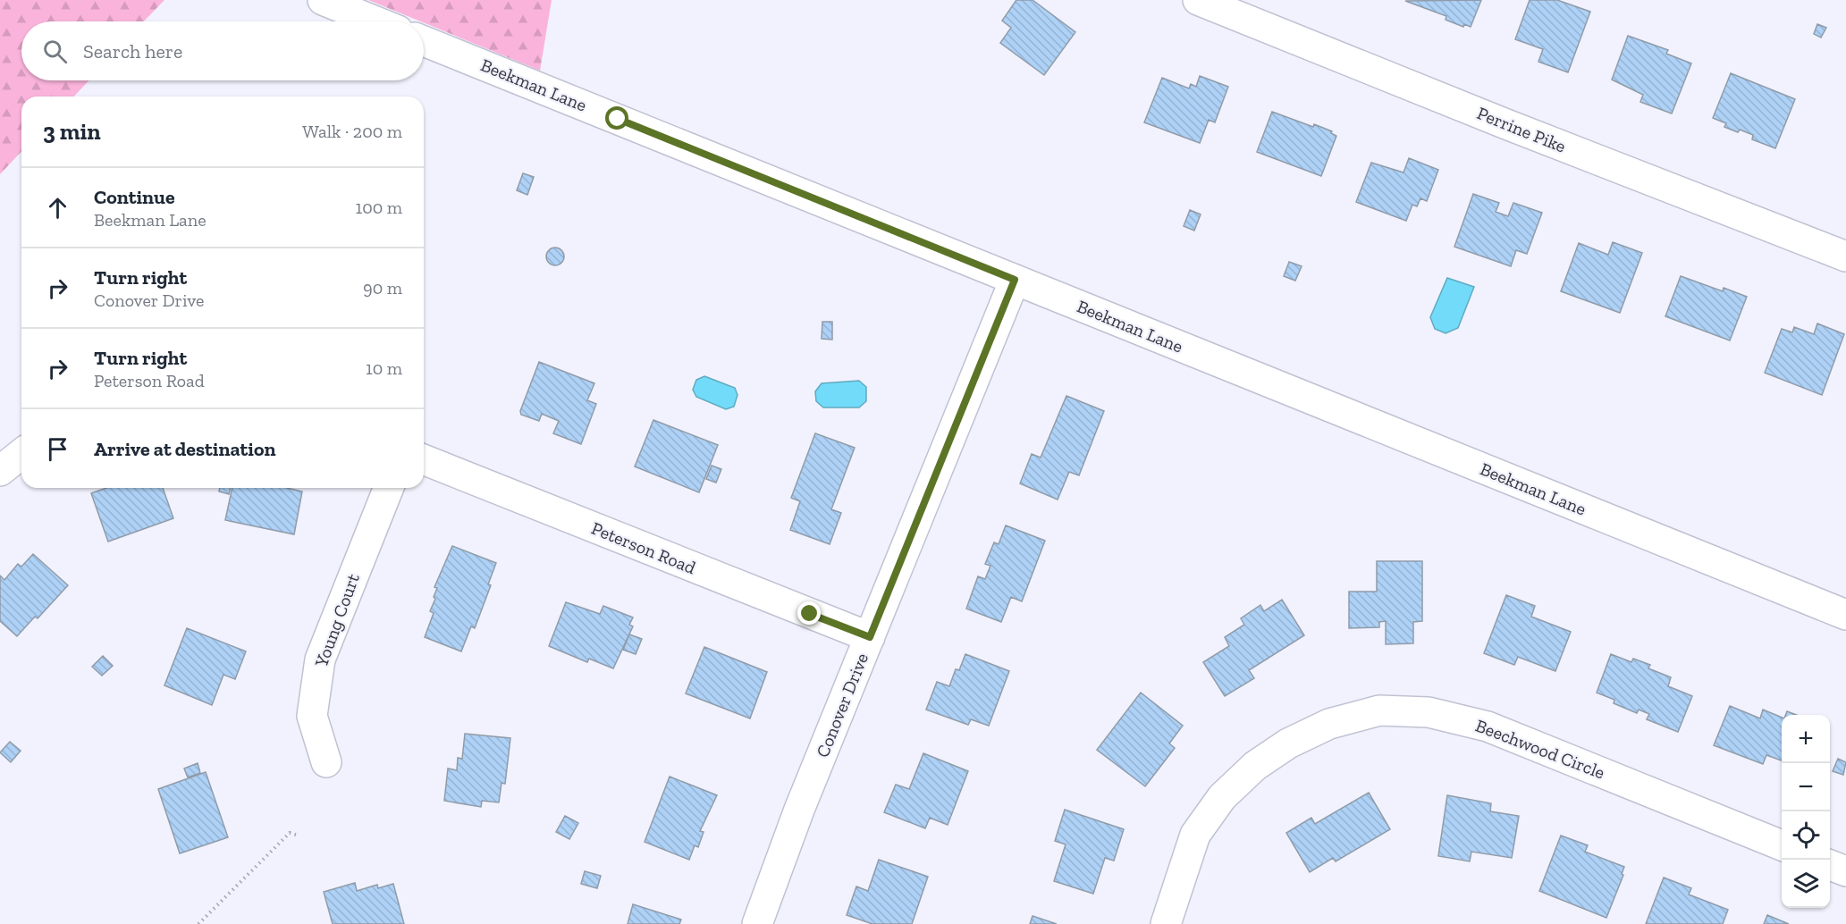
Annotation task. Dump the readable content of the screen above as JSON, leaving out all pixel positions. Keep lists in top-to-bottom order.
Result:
{
  "streets": {
    "street": [
      "Beekman Lane",
      "Perrine Pike",
      "Peterson Road",
      "Young Court",
      "Conover Drive",
      "Beechwood Circle"
    ]
  },
  "crossings": [
    ["Beekman Lane", "Conover Drive"],
    ["Peterson Road", "Conover Drive"]
  ],
  "page": {
    "search": "Search here",
    "heading": ["3 min", "Walk · 200 m"],
    "list": [
      ["Continue", "Beekman Lane", "100 m"],
      ["Turn right", "Conover Drive", "90 m"],
      ["Turn right", "Peterson Road", "10 m"],
      "Arrive at destination"
    ],
    "map_buttons": ["+", "−"]
  }
}
